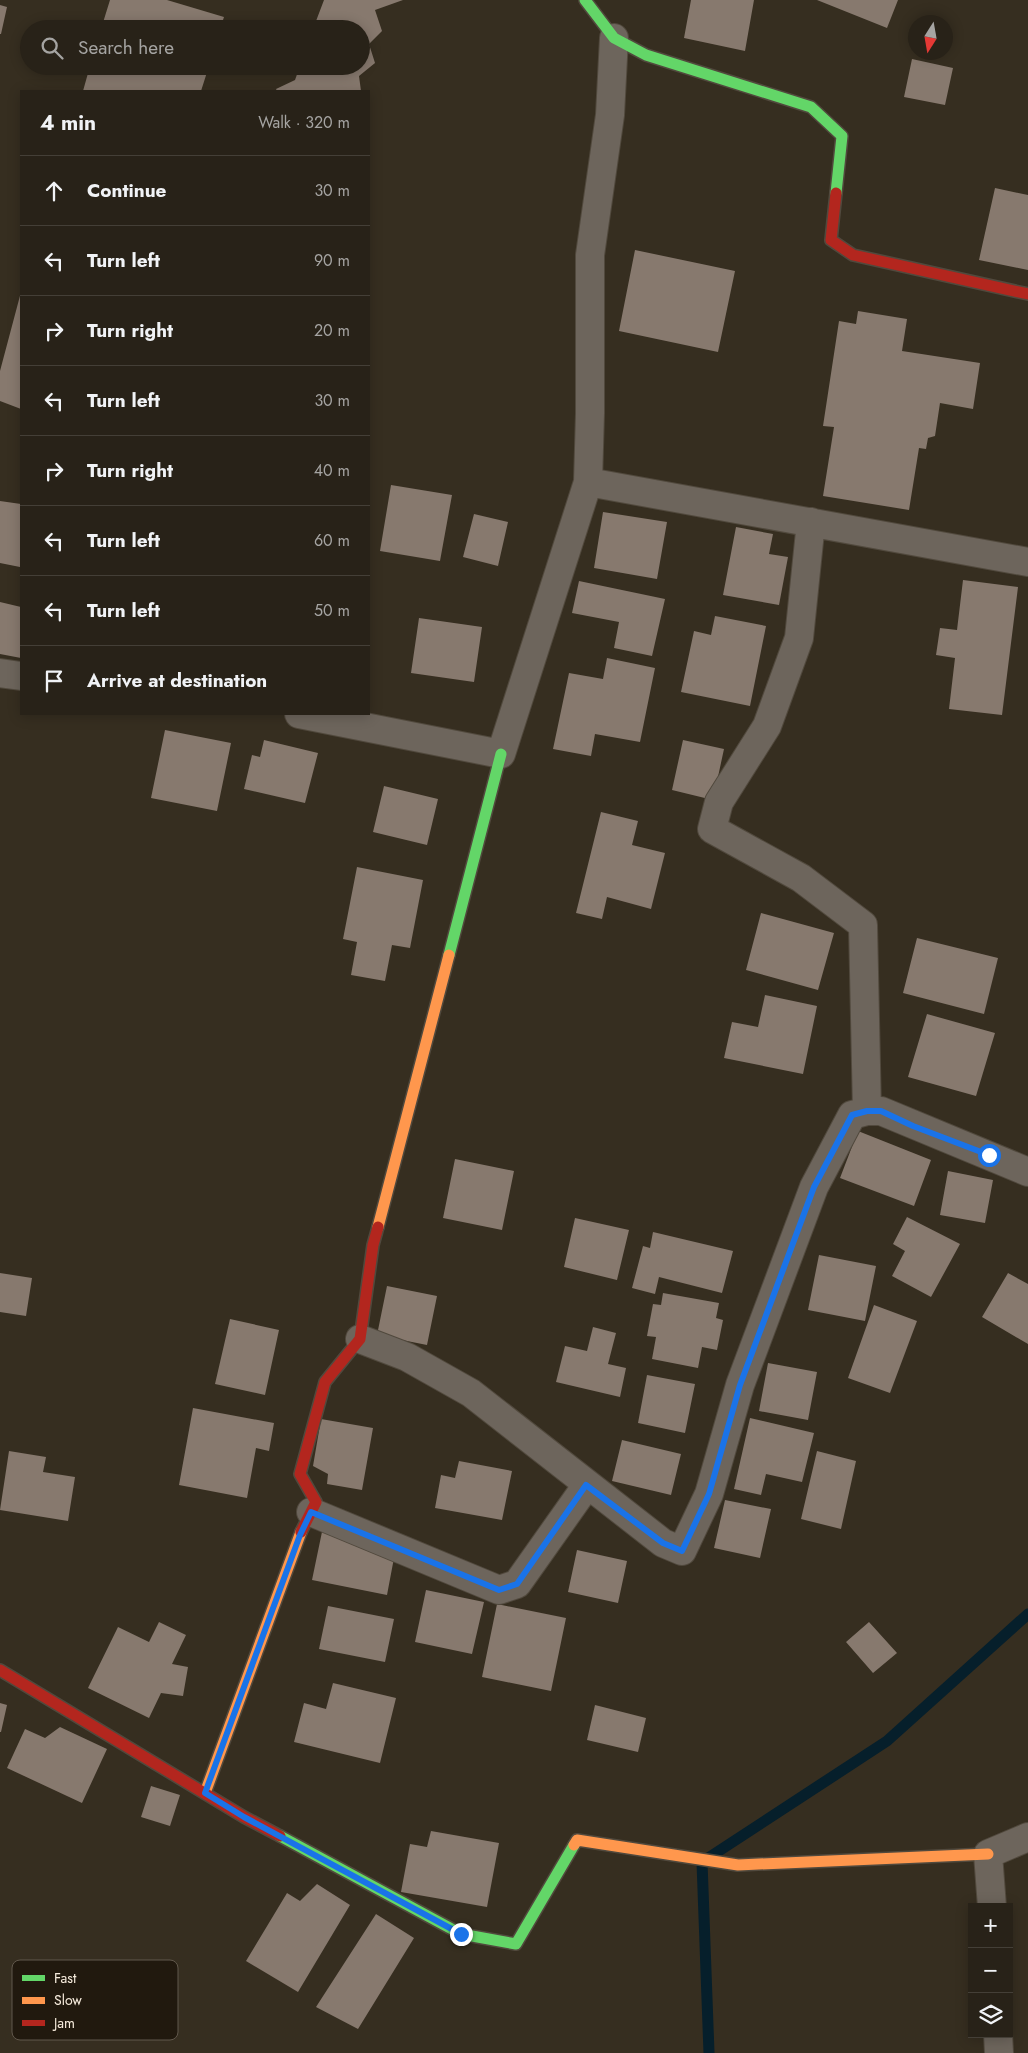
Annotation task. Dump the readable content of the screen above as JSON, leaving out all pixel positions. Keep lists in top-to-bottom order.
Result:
{
  "legend": ["Fast", "Slow", "Jam"],
  "north": "bottom",
  "page": {
    "search": "Search here",
    "heading": ["4 min", "Walk · 320 m"],
    "list": [
      ["Continue", "30 m"],
      ["Turn left", "90 m"],
      ["Turn right", "20 m"],
      ["Turn left", "30 m"],
      ["Turn right", "40 m"],
      ["Turn left", "60 m"],
      ["Turn left", "50 m"],
      "Arrive at destination"
    ],
    "map_buttons": ["+", "−"]
  }
}
